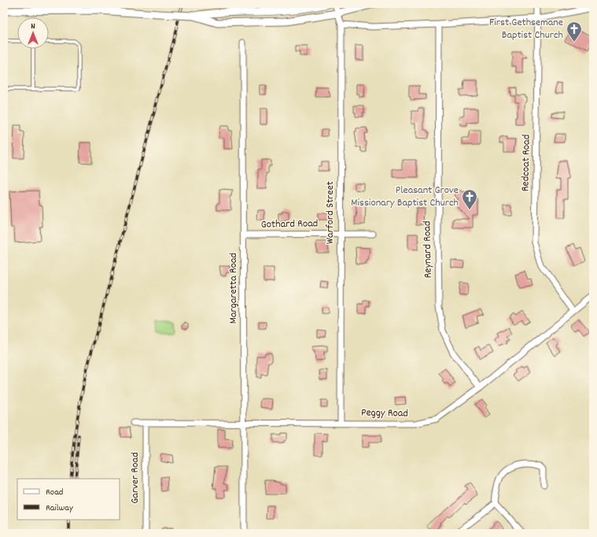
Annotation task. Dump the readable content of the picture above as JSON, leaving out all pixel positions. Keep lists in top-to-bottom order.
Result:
{
  "streets": {
    "street": [
      "Redcoat Road",
      "Warford Street",
      "Gothard Road",
      "Reynard Road",
      "Margaretta Road",
      "Peggy Road",
      "Garver Road"
    ]
  },
  "crossings": [
    ["Redcoat Road", "Peggy Road"],
    ["Warford Street", "Gothard Road"],
    ["Warford Street", "Peggy Road"],
    ["Gothard Road", "Margaretta Road"],
    ["Reynard Road", "Peggy Road"],
    ["Margaretta Road", "Peggy Road"],
    ["Peggy Road", "Garver Road"]
  ],
  "places": {
    "church": ["First Gethsemane Baptist Church", "Pleasant Grove Missionary Baptist Church"]
  },
  "legend": ["Road", "Railway"],
  "north": "top"
}
